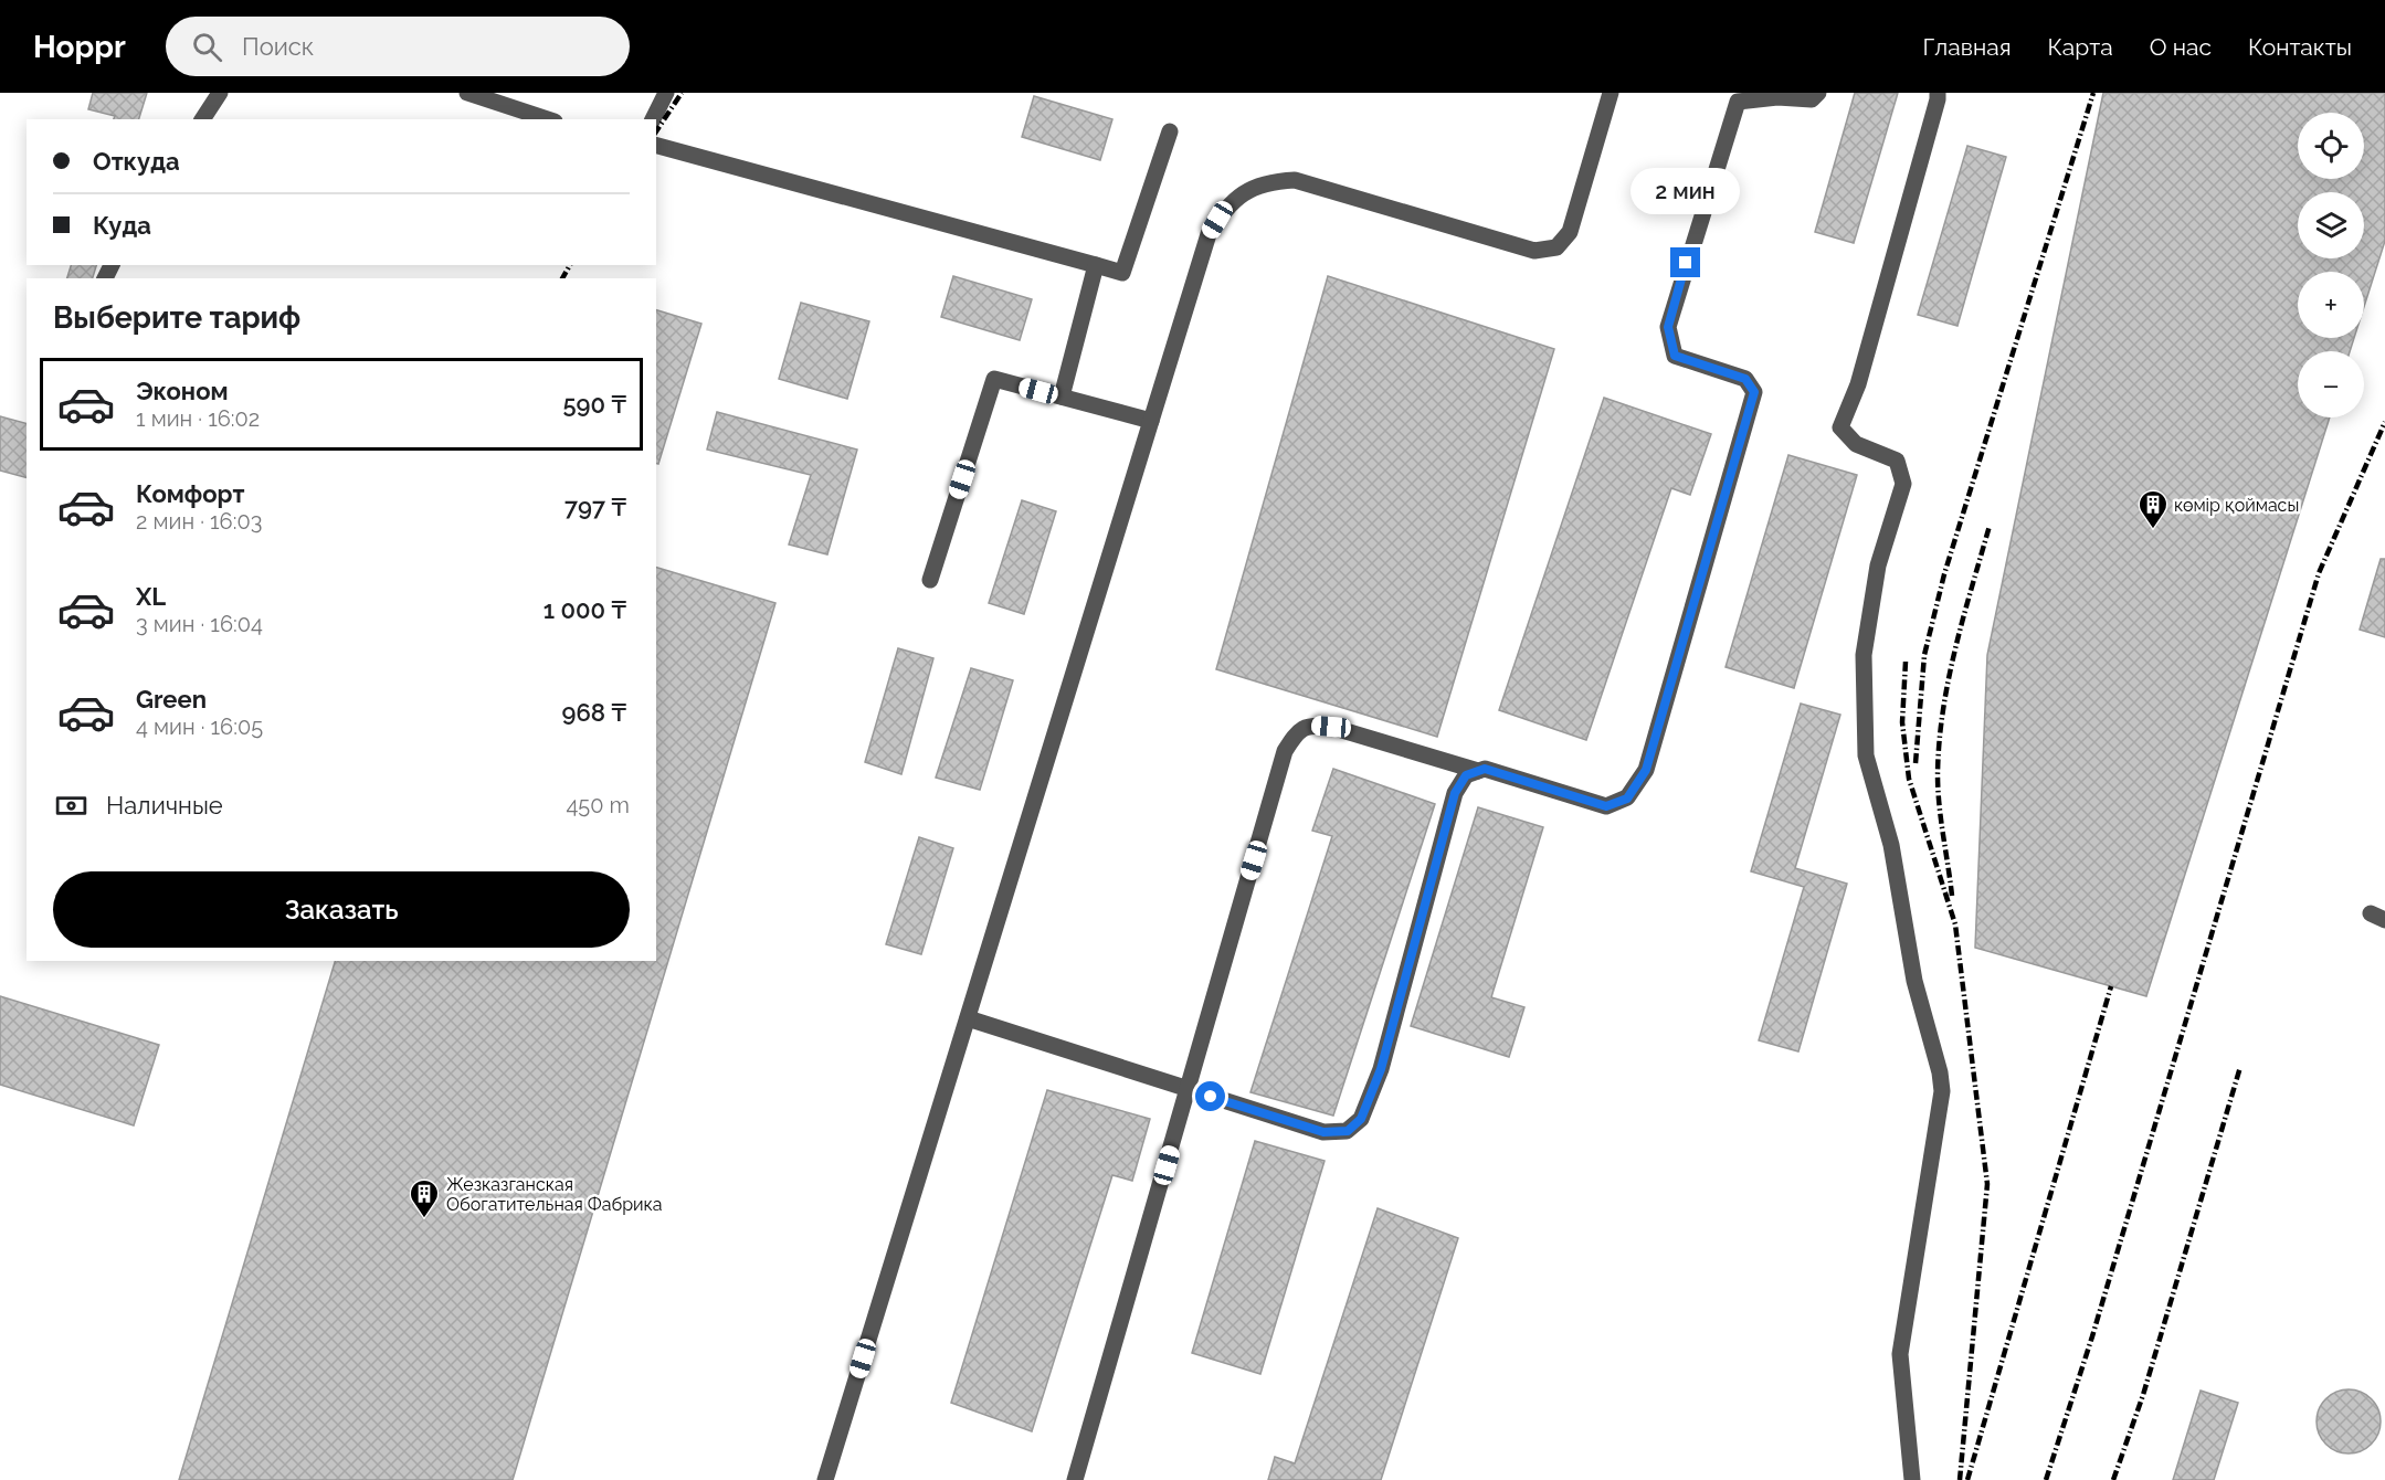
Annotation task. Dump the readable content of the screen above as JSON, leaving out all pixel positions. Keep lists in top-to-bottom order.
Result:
{
  "places": {
    "building": ["көмір қоймасы", "Жезказганская Обогатительная Фабрика"]
  },
  "page": {
    "header": "Hoppr",
    "search": "Поиск",
    "nav": [
      "Главная",
      "Карта",
      "О нас",
      "Контакты"
    ],
    "map_buttons": ["+", "−"],
    "banner": ["Откуда", "Куда"],
    "bubble": "2 мин",
    "heading": "Выберите тариф",
    "list": [
      {
        "name": "Эконом",
        "note": "1 мин · 16:02",
        "value": "590 ₸"
      },
      {
        "name": "Комфорт",
        "note": "2 мин · 16:03",
        "value": "797 ₸"
      },
      {
        "name": "XL",
        "note": "3 мин · 16:04",
        "value": "1 000 ₸"
      },
      {
        "name": "Green",
        "note": "4 мин · 16:05",
        "value": "968 ₸"
      }
    ],
    "pay": ["Наличные", "450 m"],
    "buttons": "Заказать"
  }
}
